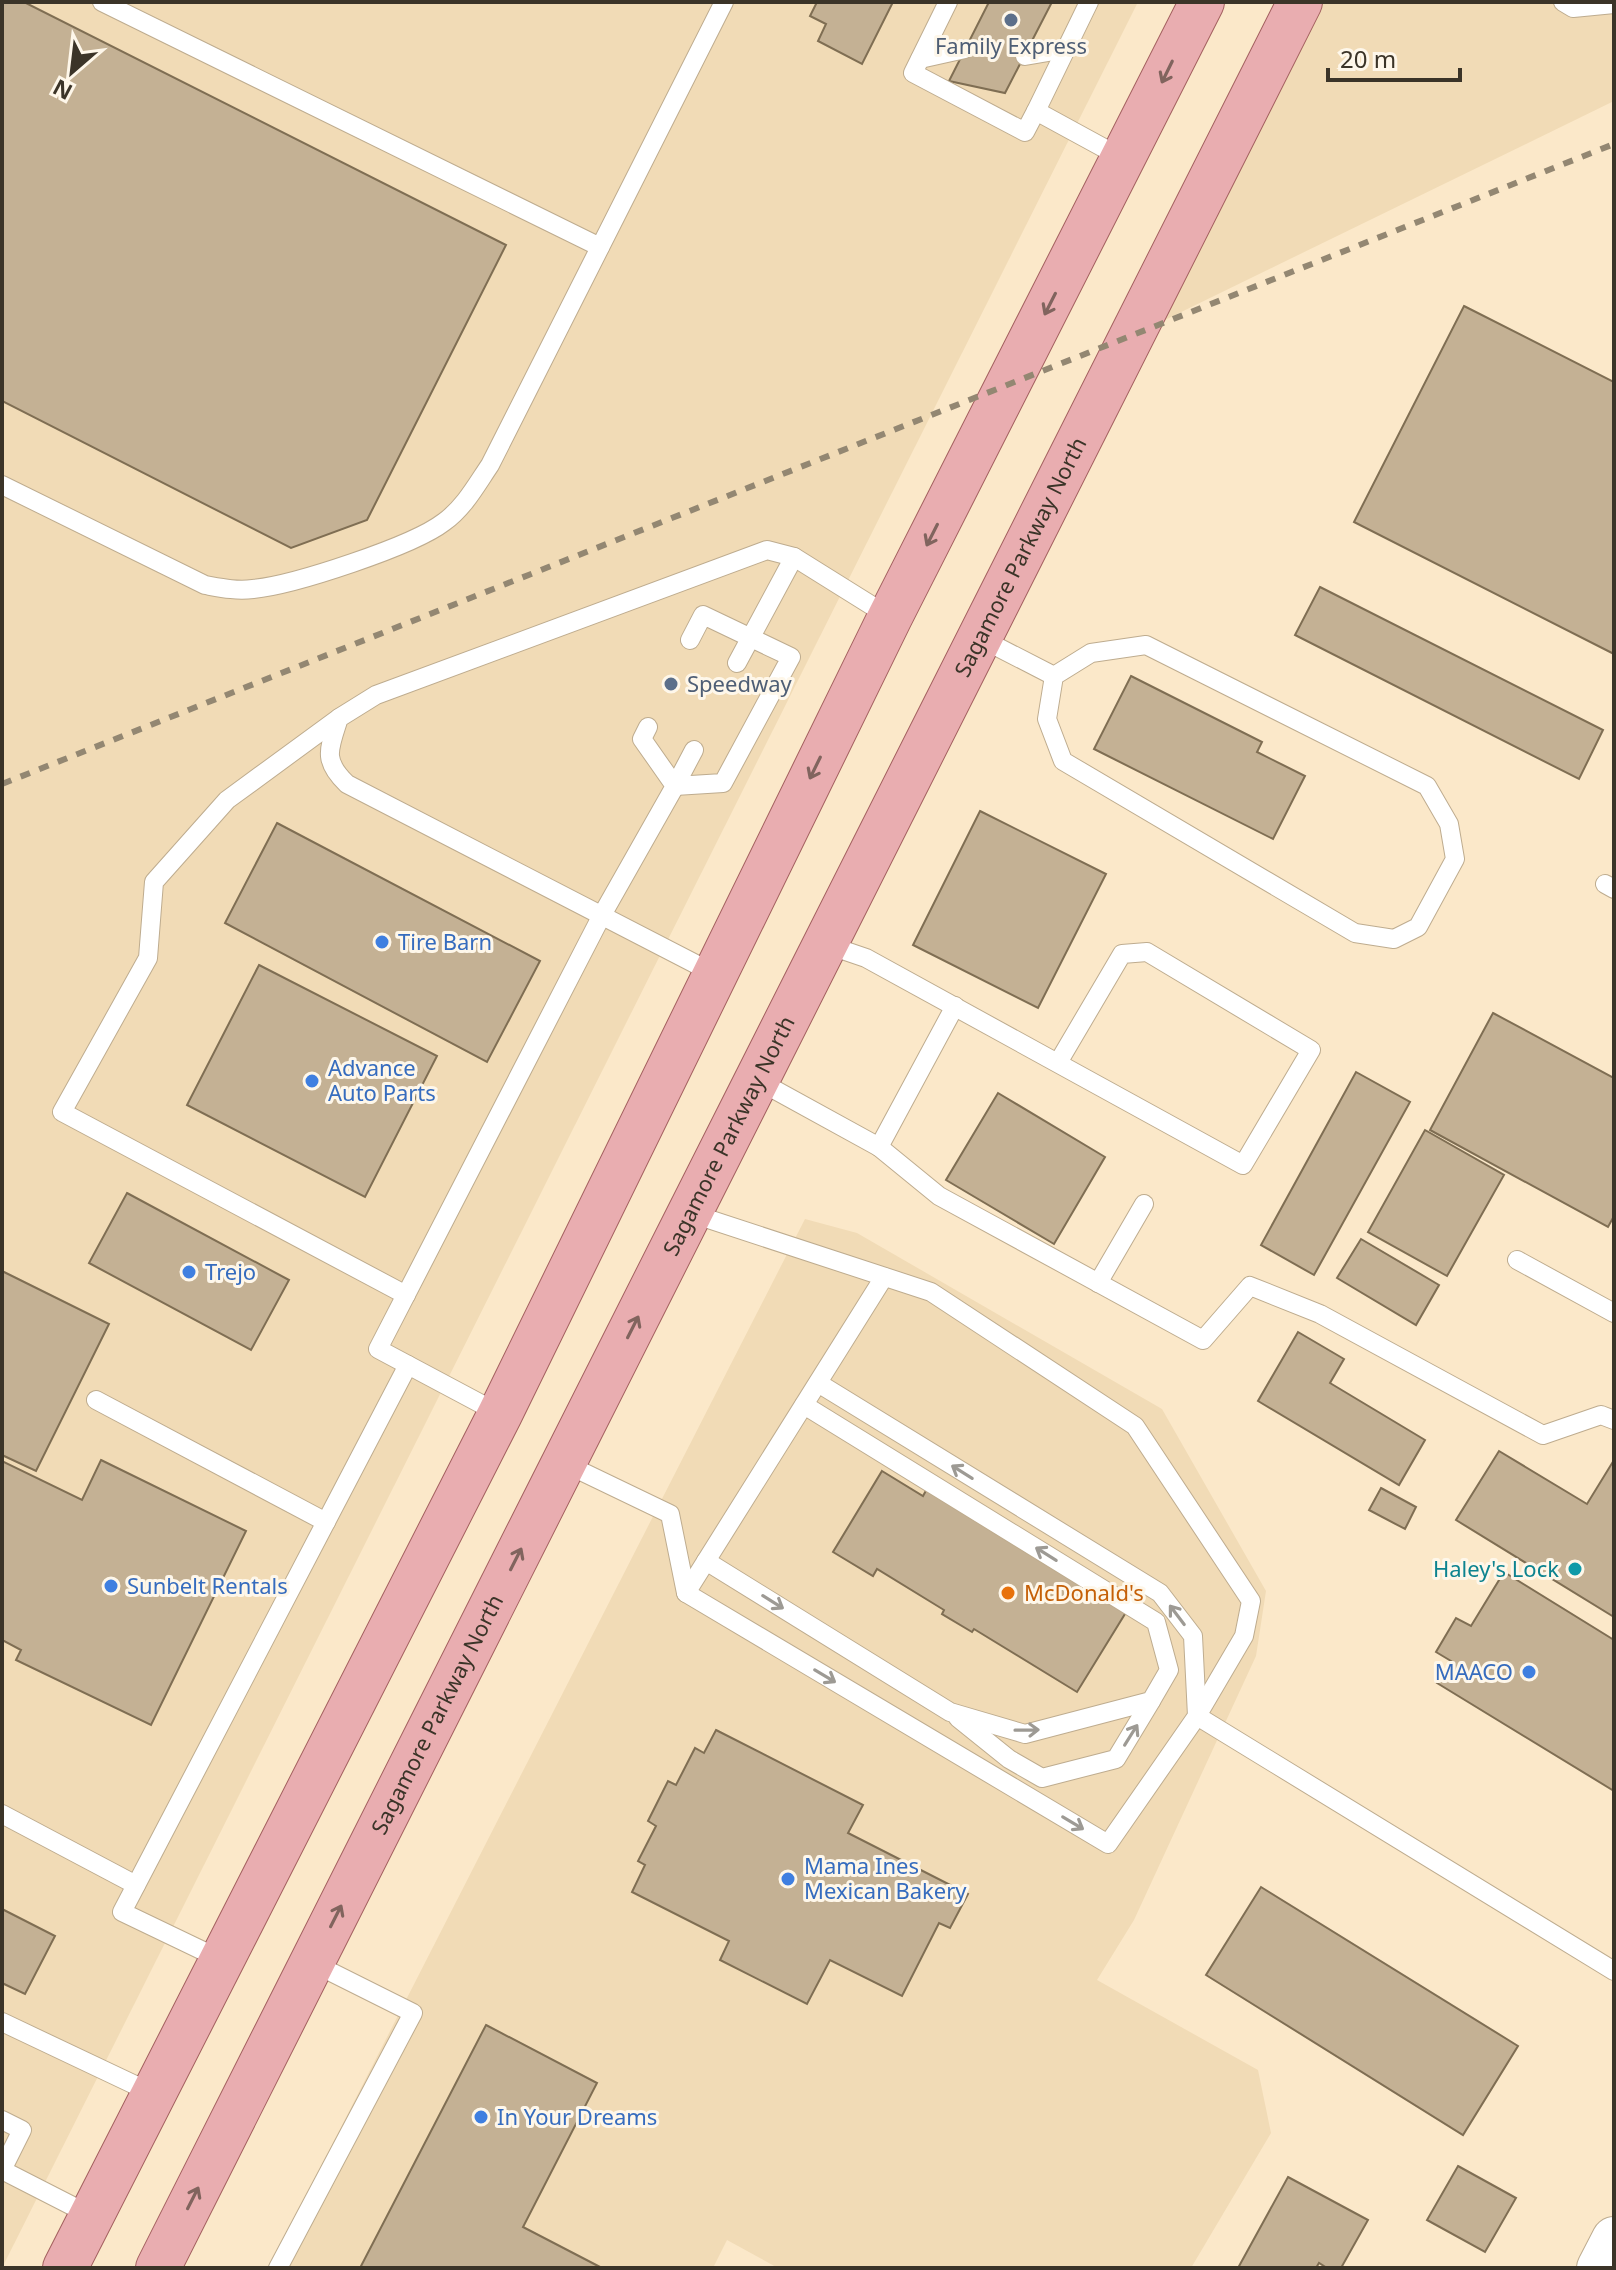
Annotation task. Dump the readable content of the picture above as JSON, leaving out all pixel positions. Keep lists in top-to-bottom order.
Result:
{
  "streets": {
    "main road": ["Sagamore Parkway North"]
  },
  "places": [
    "Family Express",
    "Speedway",
    "Tire Barn",
    "Advance Auto Parts",
    "Trejo",
    "Haley's Lock",
    "Sunbelt Rentals",
    "McDonald's",
    "MAACO",
    "Mama Ines Mexican Bakery",
    "In Your Dreams"
  ],
  "scale_bar": "20 m",
  "north": "bottom left"
}
